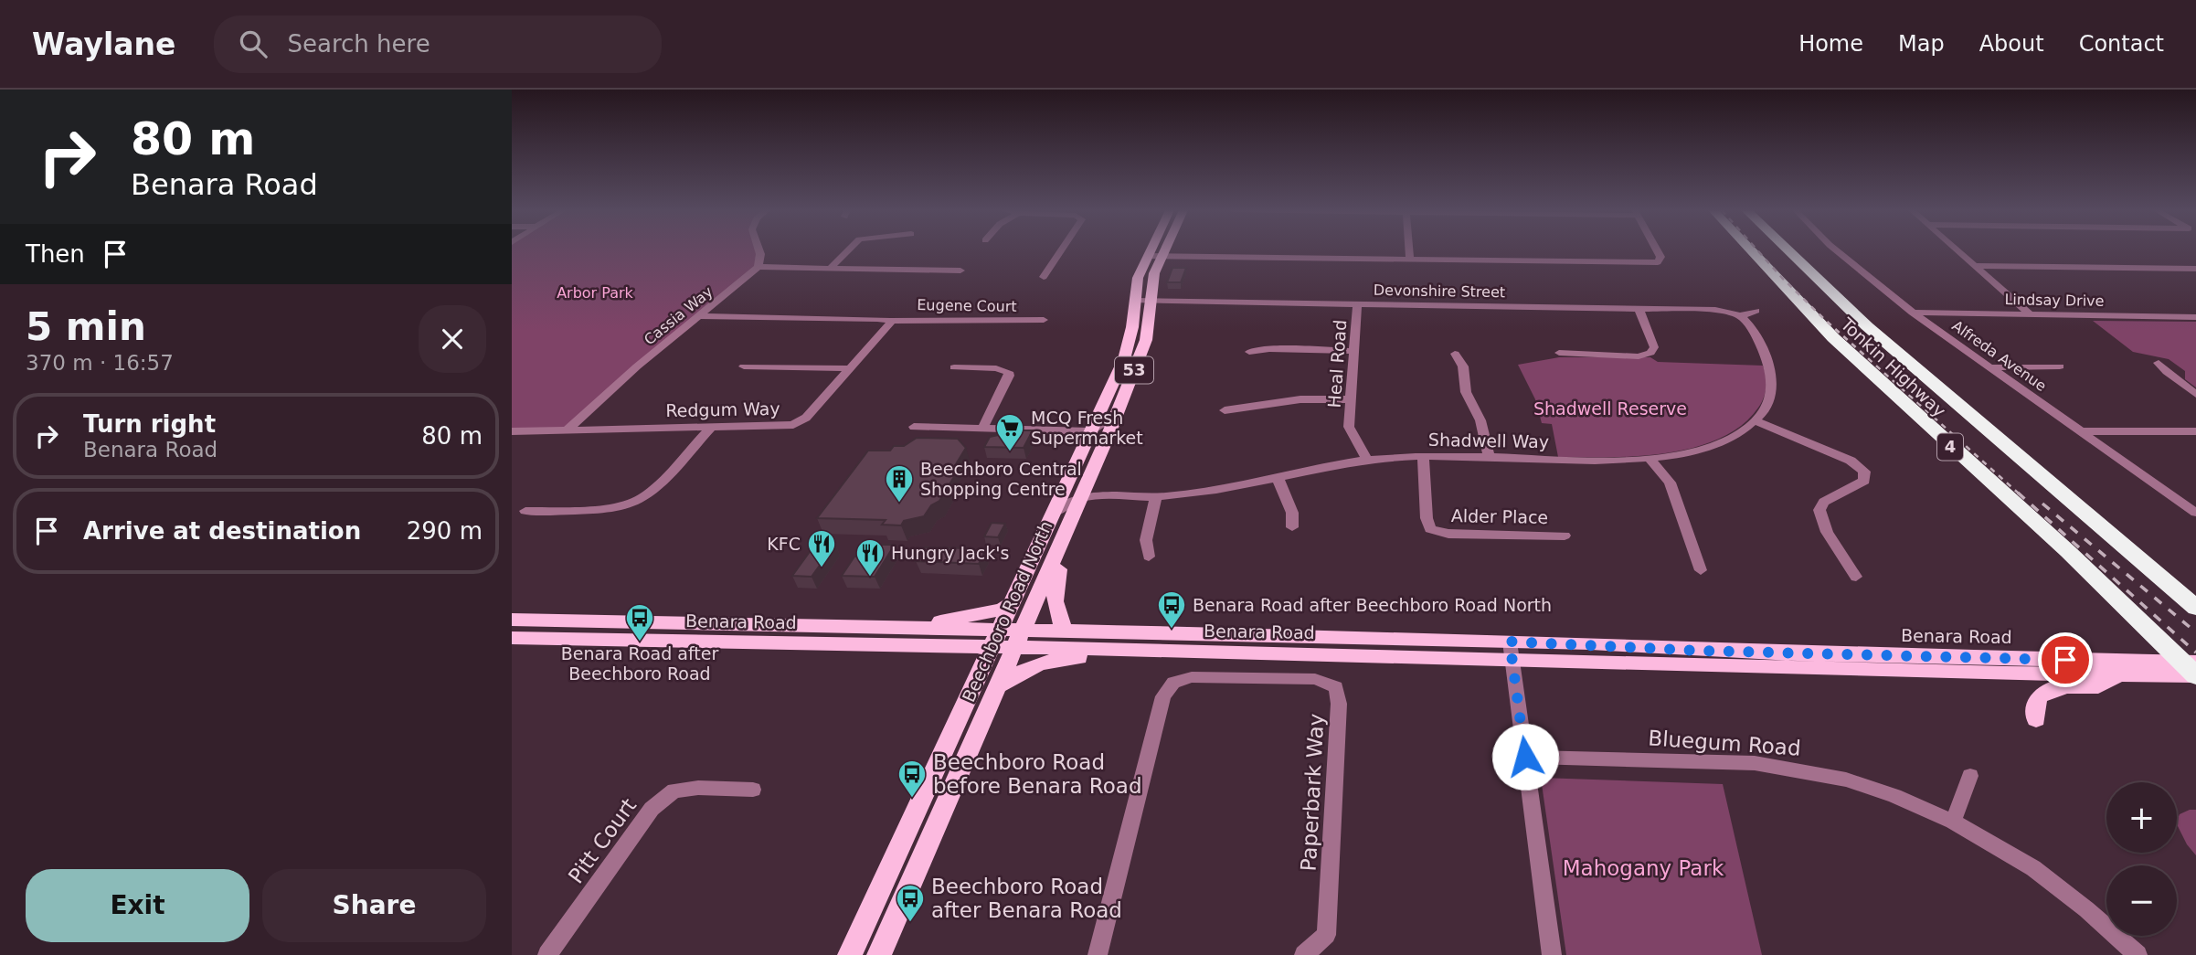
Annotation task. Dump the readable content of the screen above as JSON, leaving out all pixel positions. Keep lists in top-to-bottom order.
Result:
{
  "streets": {
    "highway": ["Tonkin Highway", "4"],
    "main road": ["53", "Beechboro Road North", "Benara Road"],
    "street": [
      "Devonshire Street",
      "Lindsay Drive",
      "Eugene Court",
      "Cassia Way",
      "Alfreda Avenue",
      "Heal Road",
      "Redgum Way",
      "Shadwell Way",
      "Alder Place",
      "Bluegum Road",
      "Paperbark Way",
      "Pitt Court"
    ]
  },
  "crossings": [
    ["Devonshire Street", "Heal Road"],
    ["Devonshire Street", "Shadwell Way"],
    ["Devonshire Street", "Beechboro Road North"],
    ["Lindsay Drive", "Alfreda Avenue"],
    ["Eugene Court", "Redgum Way"],
    ["Cassia Way", "Redgum Way"],
    ["Heal Road", "Shadwell Way"],
    ["Tonkin Highway", "Benara Road"],
    ["Shadwell Way", "Alder Place"],
    ["Shadwell Way", "Beechboro Road North"],
    ["Beechboro Road North", "Benara Road"]
  ],
  "parks": ["Arbor Park", "Shadwell Reserve", "Mahogany Park"],
  "places": {
    "supermarket": ["MCQ Fresh Supermarket"],
    "building": ["Beechboro Central Shopping Centre"],
    "restaurant": ["KFC", "Hungry Jack's"],
    "bus stop": [
      "Benara Road after Beechboro Road North",
      "Benara Road after Beechboro Road",
      "Beechboro Road before Benara Road",
      "Beechboro Road after Benara Road"
    ]
  },
  "page": {
    "header": "Waylane",
    "search": "Search here",
    "nav": [
      "Home",
      "Map",
      "About",
      "Contact"
    ],
    "turn": ["80 m", "Benara Road"],
    "then": "Then",
    "heading": ["5 min", "370 m · 16:57"],
    "list": [
      {
        "name": "Turn right",
        "note": "Benara Road",
        "value": "80 m"
      },
      {
        "name": "Arrive at destination",
        "value": "290 m"
      }
    ],
    "map_buttons": ["+", "−"],
    "buttons": ["Exit", "Share"]
  }
}
